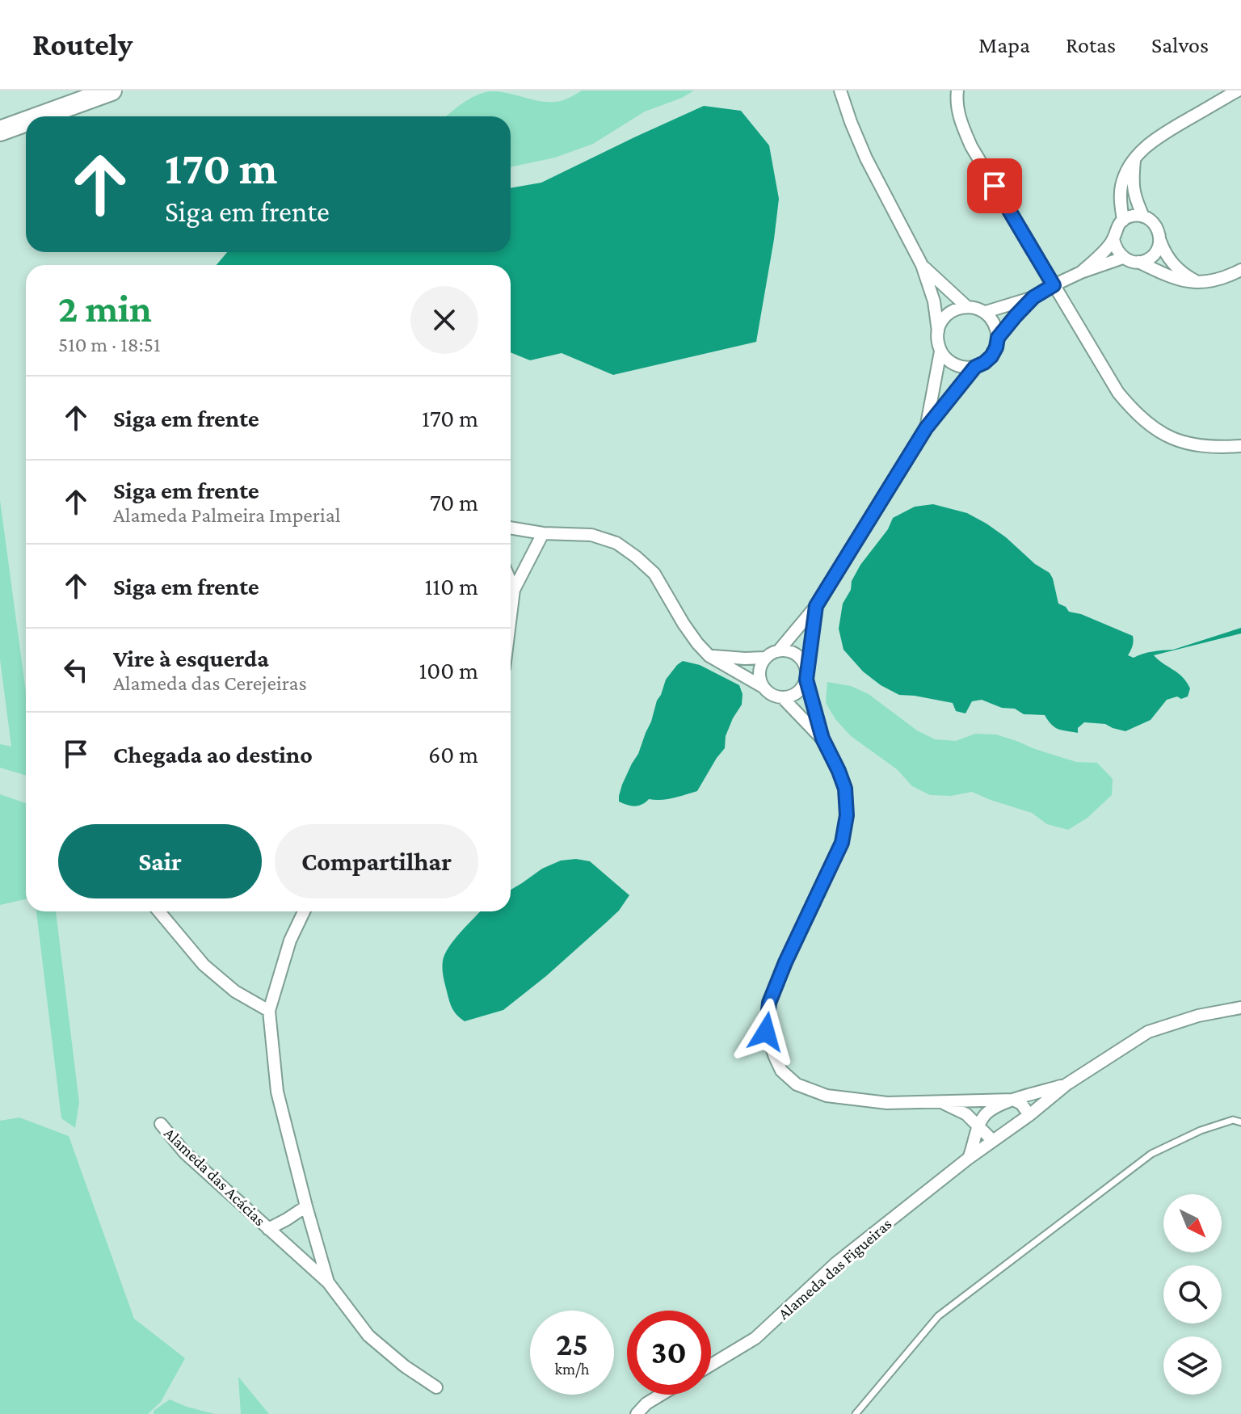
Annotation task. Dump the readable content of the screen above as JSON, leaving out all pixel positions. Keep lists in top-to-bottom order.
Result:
{
  "streets": {
    "street": ["Alameda das Acácias", "Alameda das Figueiras"]
  },
  "north": "bottom right",
  "page": {
    "header": "Routely",
    "nav": ["Mapa", "Rotas", "Salvos"],
    "turn": ["170 m", "Siga em frente"],
    "heading": ["2 min", "510 m · 18:51"],
    "list": [
      {
        "name": "Siga em frente",
        "value": "170 m"
      },
      {
        "name": "Siga em frente",
        "note": "Alameda Palmeira Imperial",
        "value": "70 m"
      },
      {
        "name": "Siga em frente",
        "value": "110 m"
      },
      {
        "name": "Vire à esquerda",
        "note": "Alameda das Cerejeiras",
        "value": "100 m"
      },
      {
        "name": "Chegada ao destino",
        "value": "60 m"
      }
    ],
    "buttons": ["Sair", "Compartilhar"],
    "speed": "25 km/h",
    "limit": "30"
  }
}
